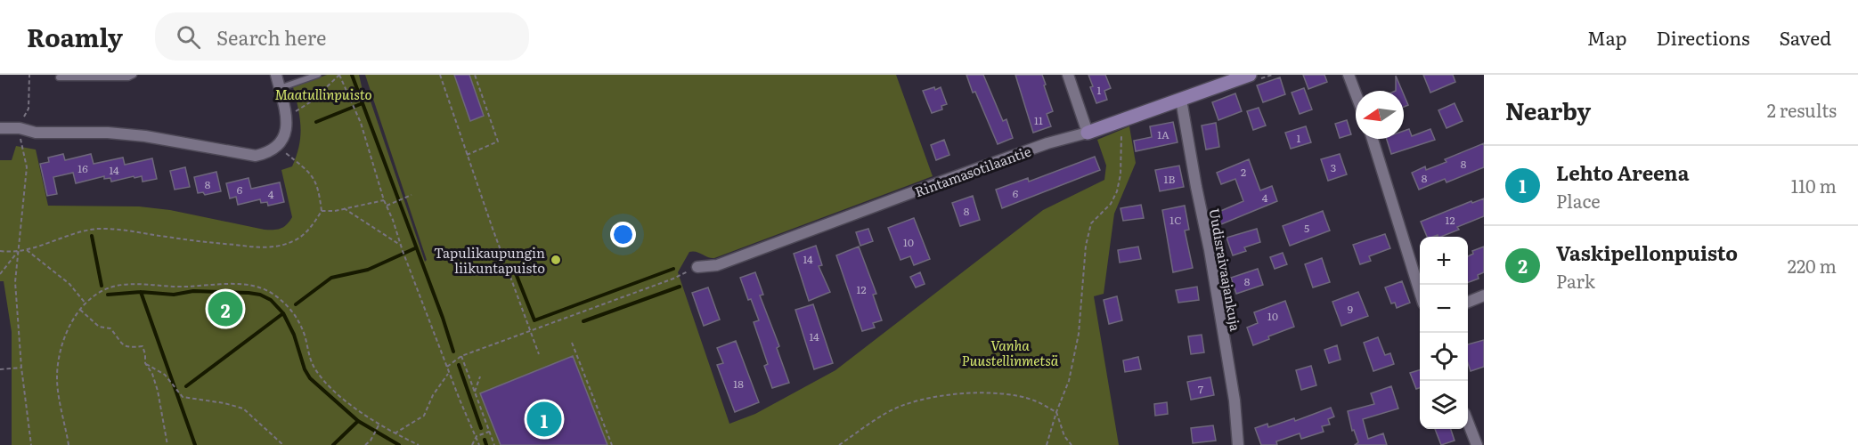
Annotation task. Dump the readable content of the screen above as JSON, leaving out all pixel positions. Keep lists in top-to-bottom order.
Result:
{
  "streets": {
    "street": ["Rintamasotilaantie", "Uudisraivaajankuja"]
  },
  "crossings": [
    ["Rintamasotilaantie", "Uudisraivaajankuja"]
  ],
  "parks": ["Maatullinpuisto", "Vanha Puustellinmetsä"],
  "places": ["Tapulikaupungin liikuntapuisto"],
  "house_numbers": [
    "1",
    "11",
    "1A",
    "1",
    "8",
    "3",
    "16",
    "14",
    "2",
    "8",
    "1B",
    "8",
    "6",
    "6",
    "4",
    "4",
    "8",
    "1C",
    "12",
    "5",
    "10",
    "14",
    "8",
    "12",
    "9",
    "10",
    "14",
    "18",
    "7"
  ],
  "north": "left",
  "page": {
    "header": "Roamly",
    "search": "Search here",
    "nav": ["Map", "Directions", "Saved"],
    "heading": ["Nearby", "2 results"],
    "list": [
      {
        "mark": "1",
        "name": "Lehto Areena",
        "note": "Place",
        "value": "110 m"
      },
      {
        "mark": "2",
        "name": "Vaskipellonpuisto",
        "note": "Park",
        "value": "220 m"
      }
    ],
    "map_buttons": ["+", "−"],
    "pins": ["2", "1"]
  }
}
